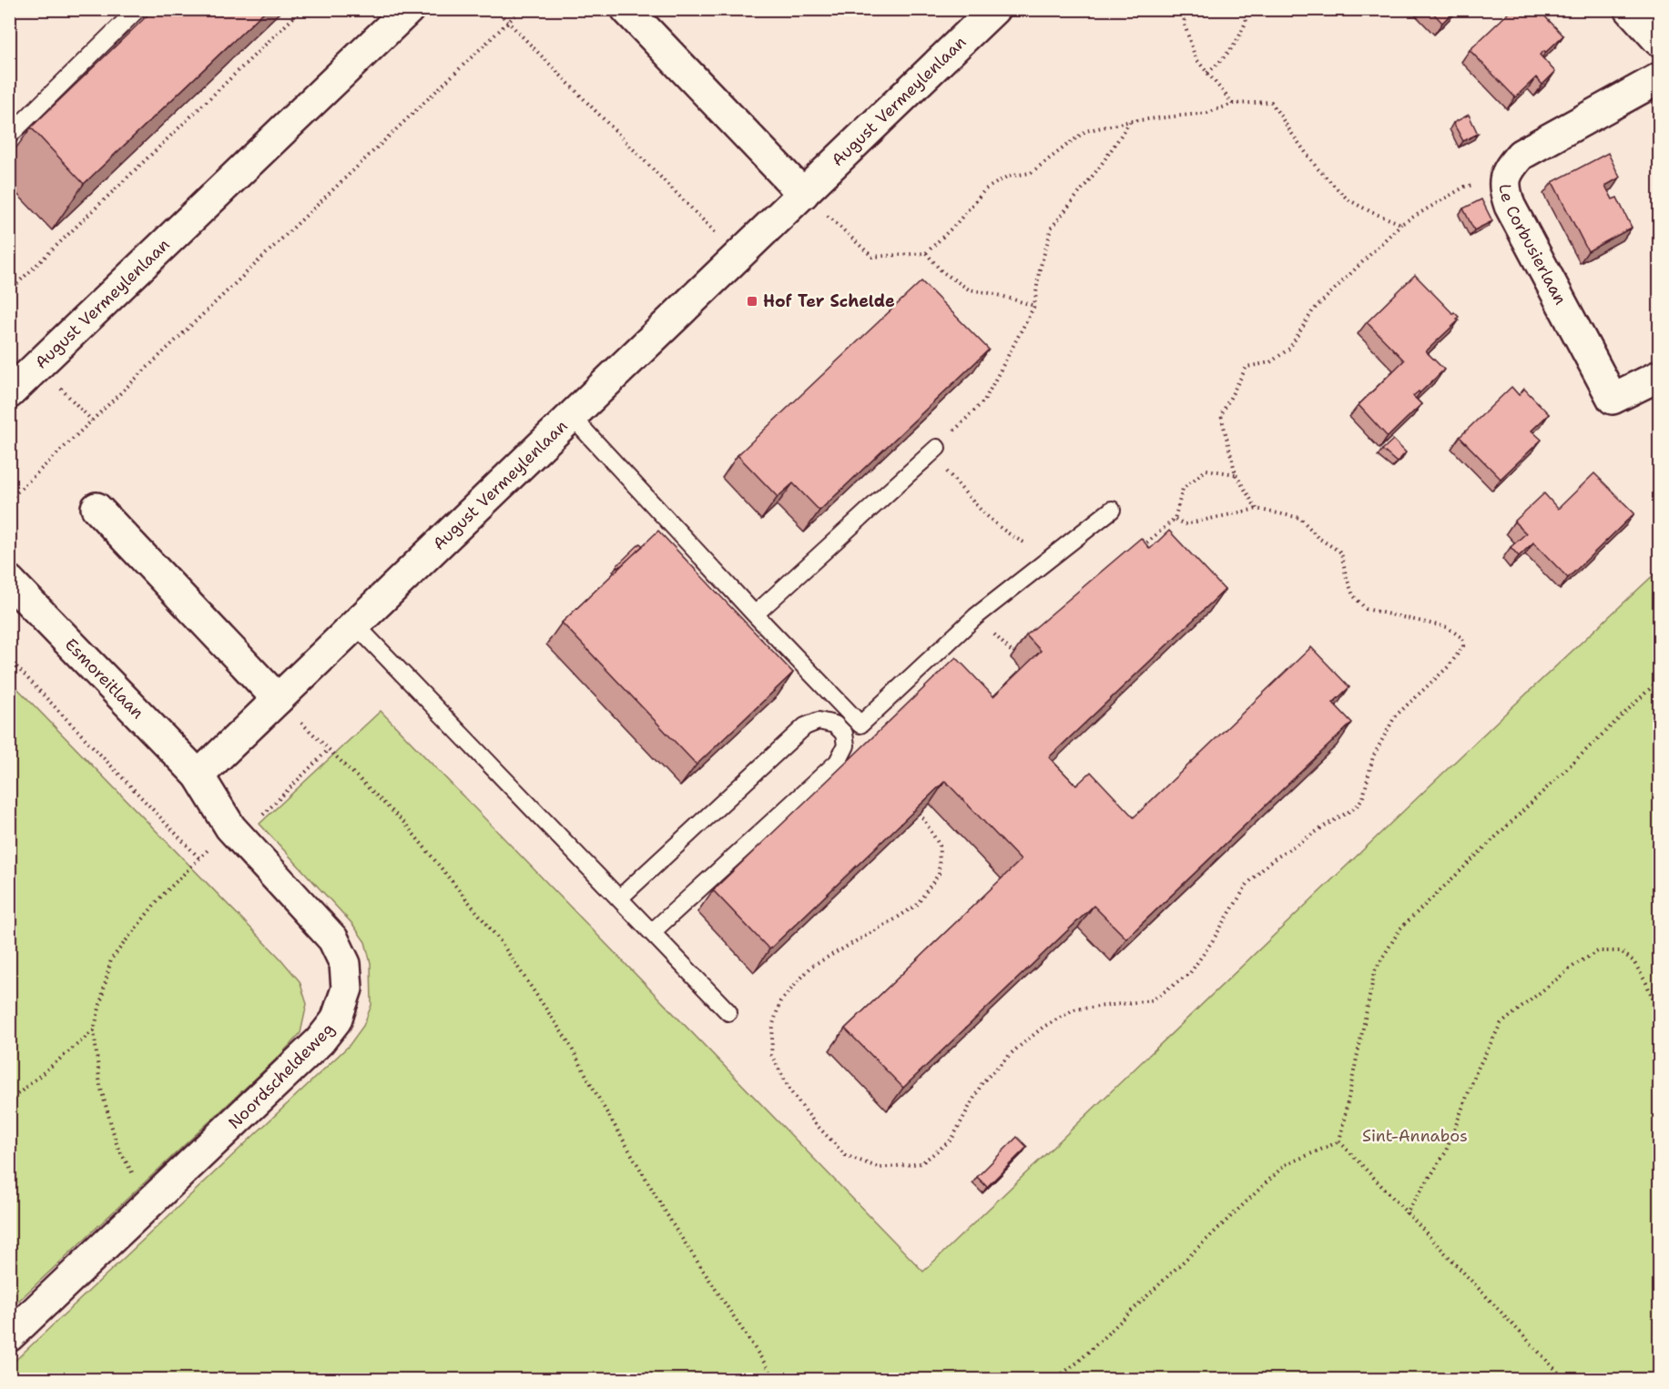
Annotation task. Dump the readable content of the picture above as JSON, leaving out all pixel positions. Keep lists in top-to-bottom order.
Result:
{
  "streets": {
    "street": [
      "August Vermeylenlaan",
      "Le Corbusierlaan",
      "Esmoreitlaan",
      "Noordscheldeweg"
    ]
  },
  "crossings": [
    ["August Vermeylenlaan", "Esmoreitlaan"],
    ["August Vermeylenlaan", "Noordscheldeweg"],
    ["Esmoreitlaan", "Noordscheldeweg"]
  ],
  "parks": ["Sint-Annabos"],
  "places": {
    "transit": ["Hof Ter Schelde"]
  }
}
